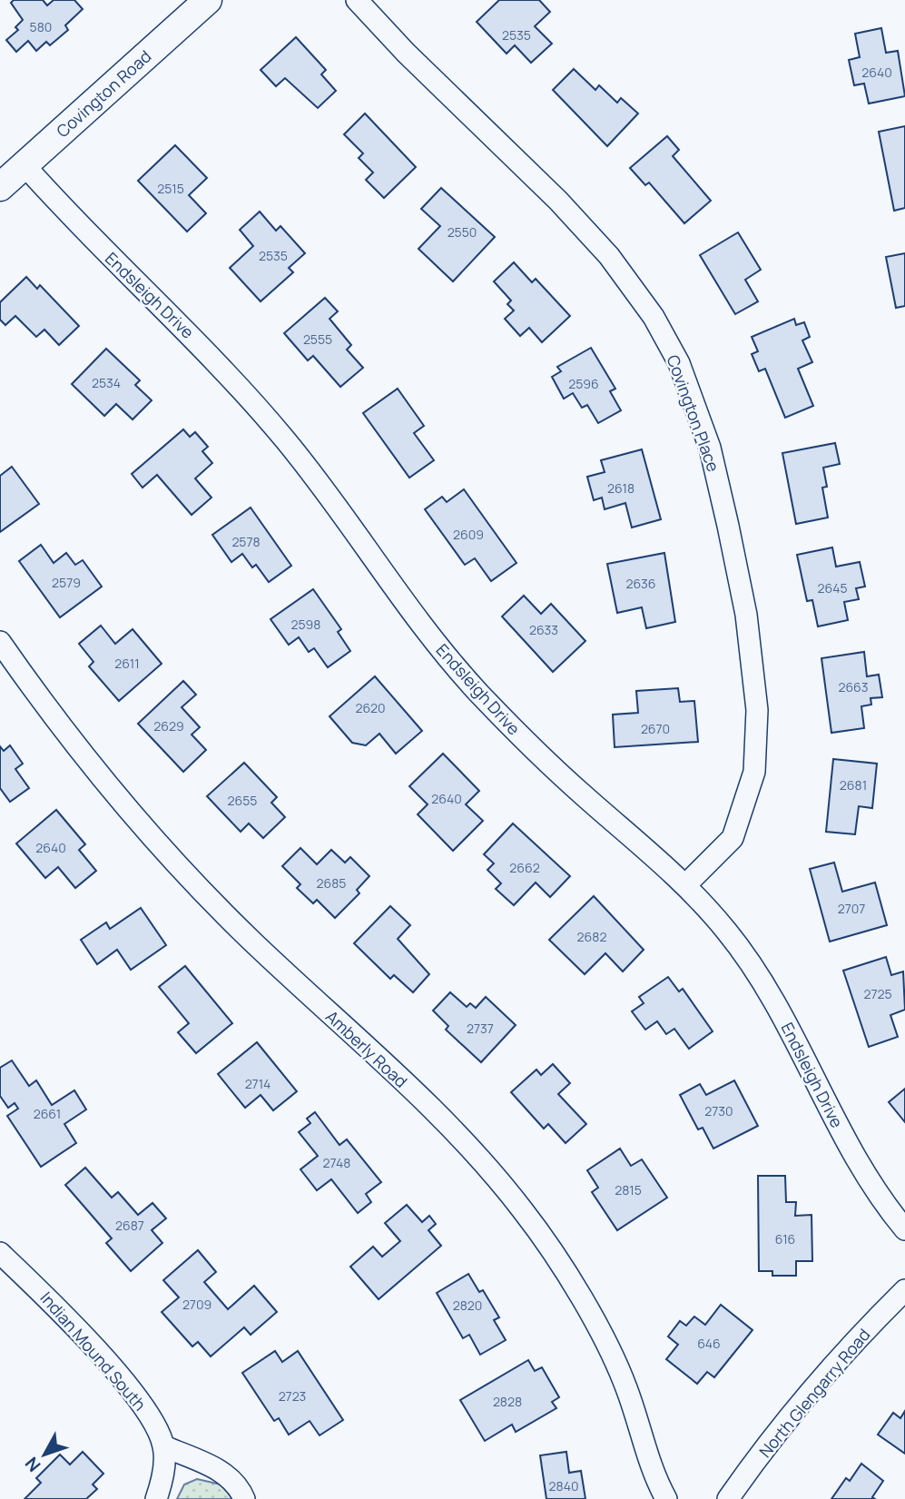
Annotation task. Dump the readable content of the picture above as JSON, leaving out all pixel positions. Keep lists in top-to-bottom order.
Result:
{
  "streets": {
    "street": [
      "Covington Road",
      "Endsleigh Drive",
      "Covington Place",
      "Amberly Road",
      "Indian Mound South",
      "North Glengarry Road"
    ]
  },
  "crossings": [
    ["Covington Road", "Endsleigh Drive"],
    ["Endsleigh Drive", "Covington Place"]
  ],
  "house_numbers": [
    "580",
    "2535",
    "2640",
    "2515",
    "2550",
    "2535",
    "2555",
    "2534",
    "2596",
    "2618",
    "2609",
    "2578",
    "2579",
    "2636",
    "2645",
    "2598",
    "2633",
    "2611",
    "2663",
    "2620",
    "2629",
    "2670",
    "2681",
    "2640",
    "2655",
    "2640",
    "2662",
    "2685",
    "2707",
    "2682",
    "2725",
    "2737",
    "2714",
    "2730",
    "2661",
    "2748",
    "2815",
    "2687",
    "616",
    "2709",
    "2820",
    "646",
    "2723",
    "2828",
    "2840"
  ],
  "north": "bottom left"
}
